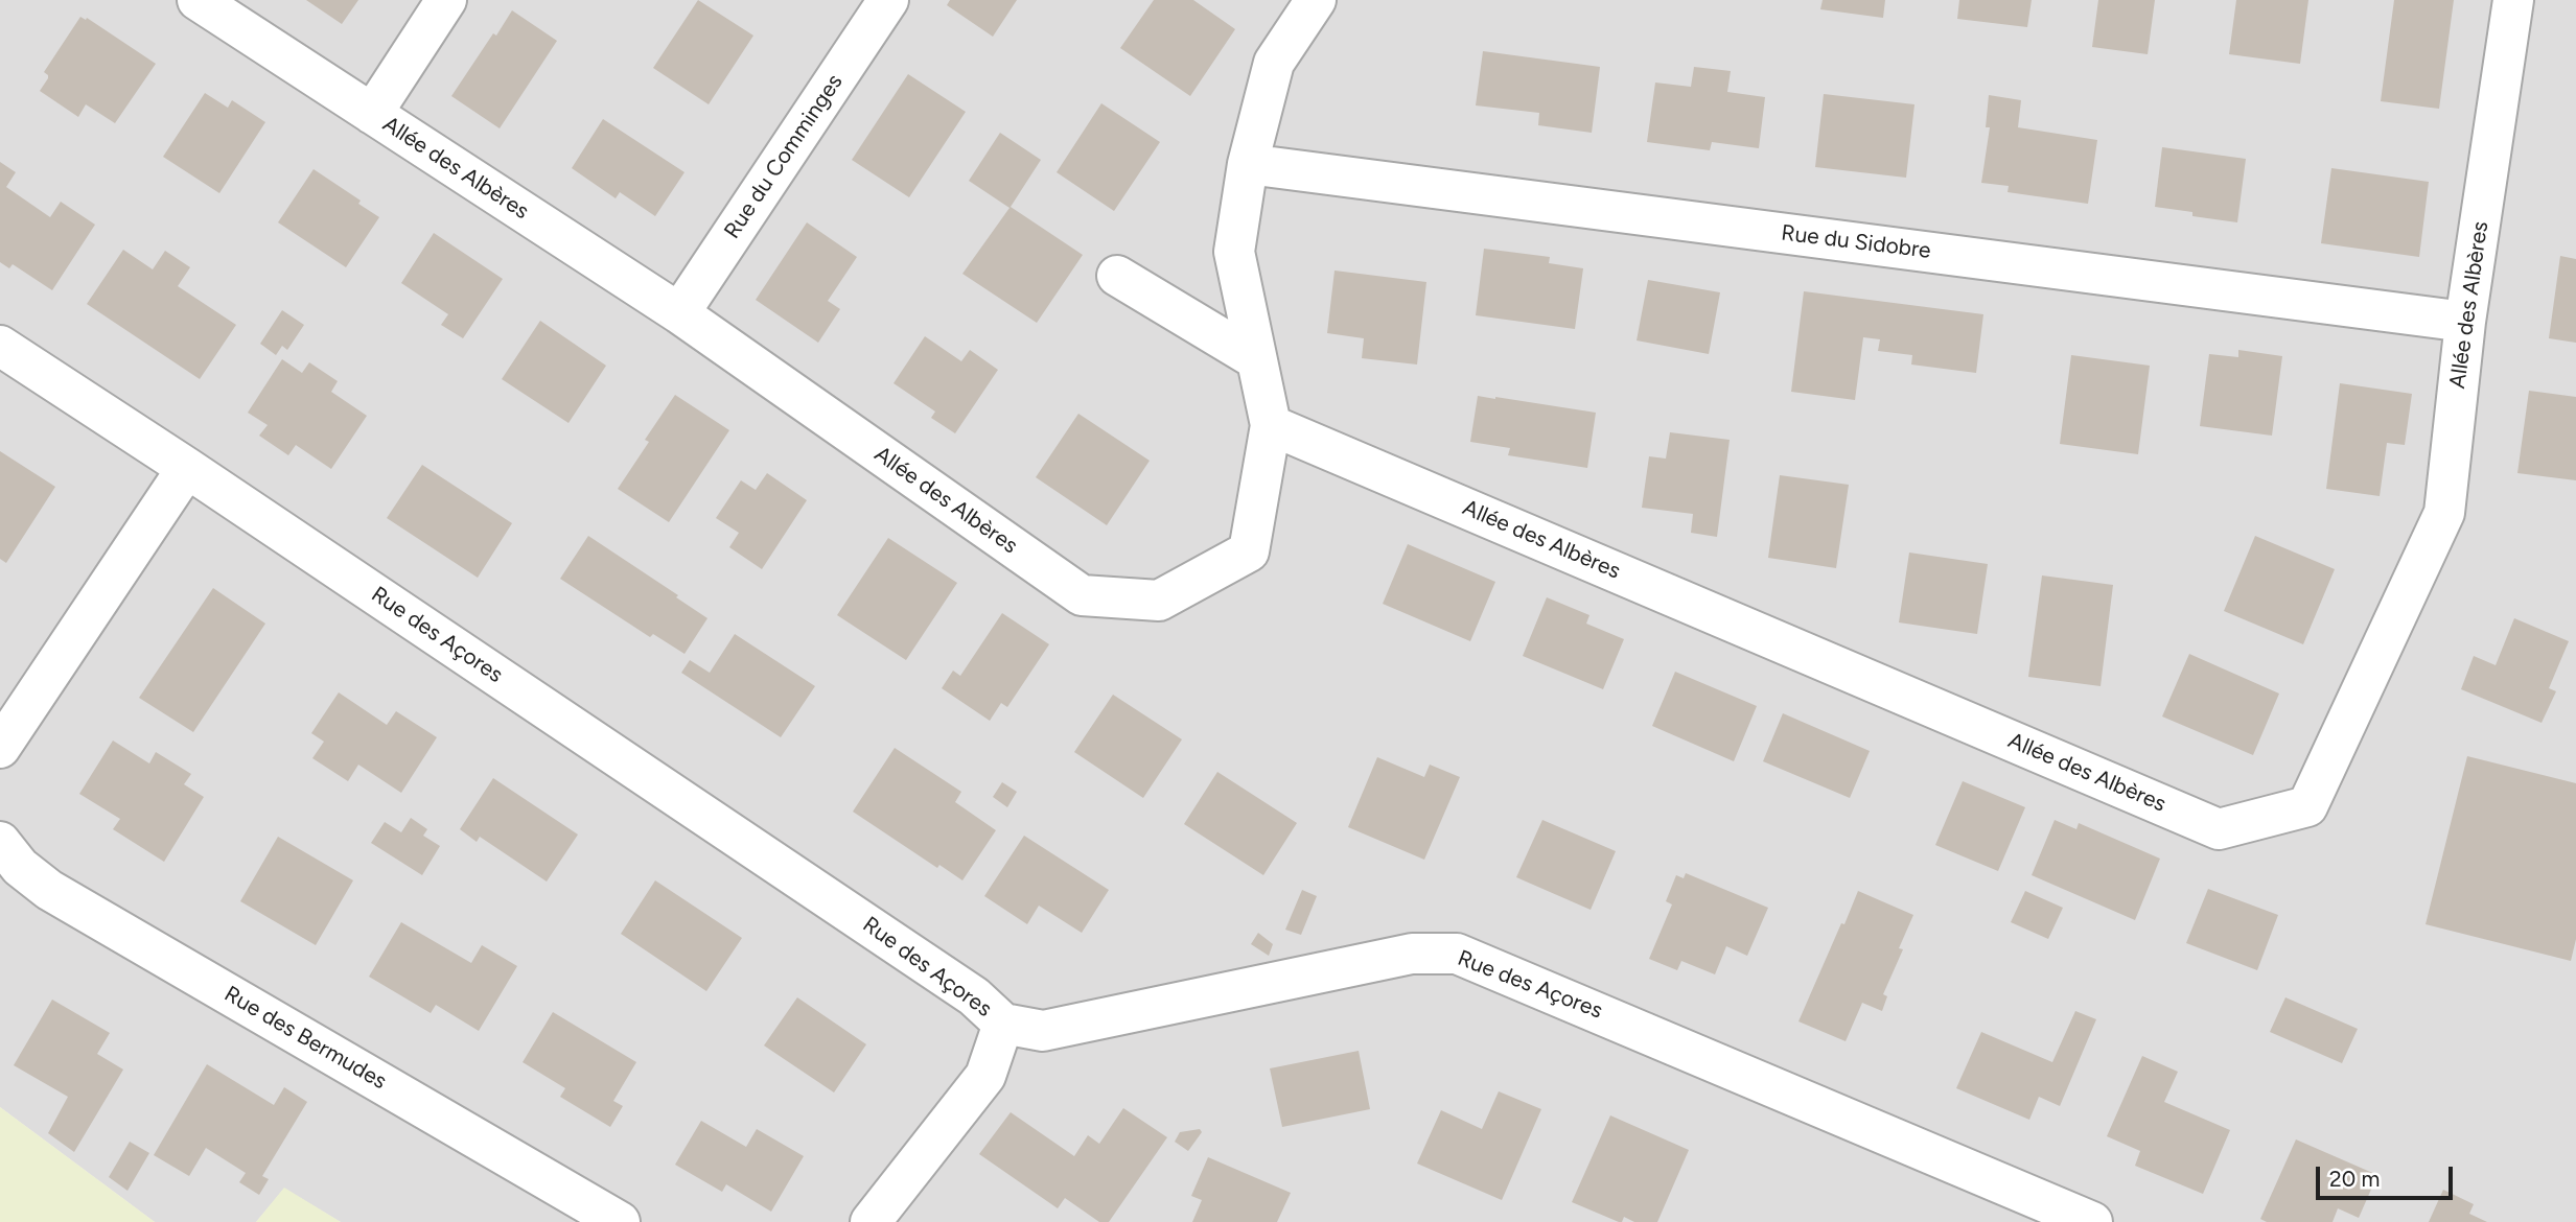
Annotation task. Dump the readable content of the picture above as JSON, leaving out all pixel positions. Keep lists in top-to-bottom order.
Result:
{
  "streets": {
    "street": [
      "Rue du Comminges",
      "Allée des Albères",
      "Rue du Sidobre",
      "Rue des Açores",
      "Rue des Bermudes"
    ]
  },
  "crossings": [
    ["Rue du Comminges", "Allée des Albères"],
    ["Allée des Albères", "Rue du Sidobre"]
  ],
  "scale_bar": "20 m"
}
